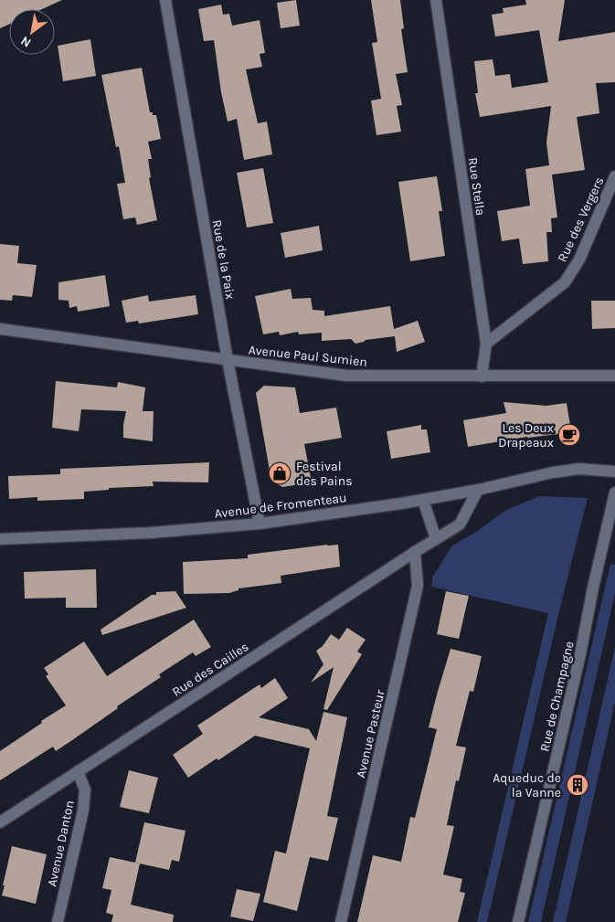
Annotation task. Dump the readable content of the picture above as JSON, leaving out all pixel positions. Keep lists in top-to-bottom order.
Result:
{
  "streets": {
    "street": [
      "Rue Stella",
      "Rue des Vergers",
      "Rue de la Paix",
      "Avenue Paul Sumien",
      "Avenue de Fromenteau",
      "Rue des Cailles",
      "Rue de Champagne",
      "Avenue Pasteur",
      "Avenue Danton"
    ]
  },
  "crossings": [
    ["Rue Stella", "Rue des Vergers"],
    ["Rue Stella", "Avenue Paul Sumien"],
    ["Rue de la Paix", "Avenue Paul Sumien"],
    ["Rue de la Paix", "Avenue de Fromenteau"],
    ["Avenue de Fromenteau", "Rue des Cailles"],
    ["Rue des Cailles", "Avenue Pasteur"],
    ["Rue des Cailles", "Avenue Danton"]
  ],
  "places": {
    "cafe": ["Les Deux Drapeaux"],
    "shop": ["Festival des Pains"],
    "building": ["Aqueduc de la Vanne"]
  },
  "north": "bottom left"
}
